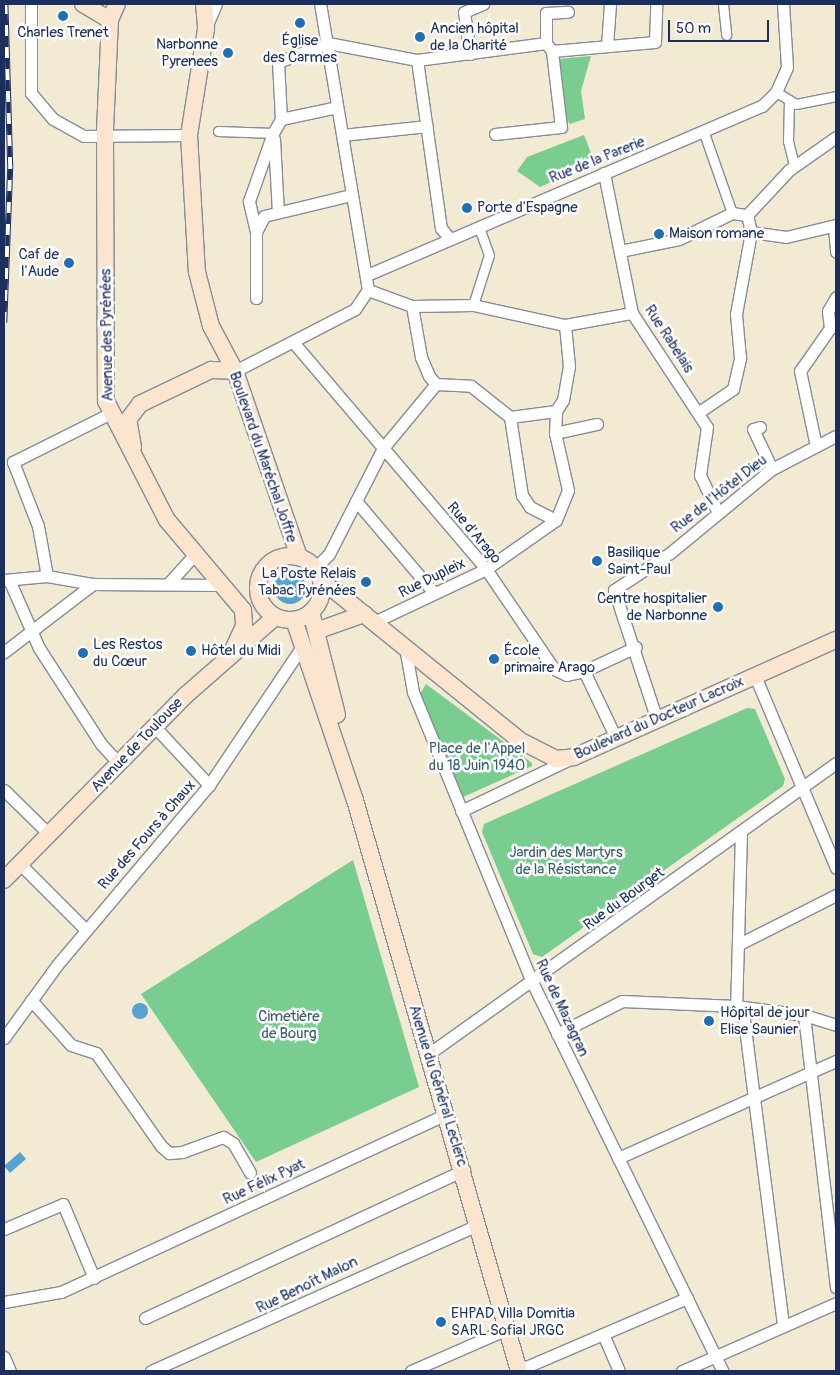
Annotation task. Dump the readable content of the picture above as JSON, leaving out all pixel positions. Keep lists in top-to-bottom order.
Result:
{
  "streets": {
    "main road": [
      "Avenue des Pyrénées",
      "Boulevard du Maréchal Joffre",
      "Boulevard du Docteur Lacroix",
      "Avenue de Toulouse",
      "Avenue du Général Leclerc"
    ],
    "street": [
      "Rue de la Parerie",
      "Rue Rabelais",
      "Rue de l'Hôtel Dieu",
      "Rue d'Arago",
      "Rue Dupleix",
      "Rue des Fours à Chaux",
      "Rue du Bourget",
      "Rue de Mazagran",
      "Rue Félix Pyat",
      "Rue Benoît Malon"
    ]
  },
  "crossings": [
    ["Rue de la Parerie", "Rue Rabelais"],
    ["Avenue des Pyrénées", "Avenue de Toulouse"],
    ["Rue Rabelais", "Rue de l'Hôtel Dieu"],
    ["Boulevard du Maréchal Joffre", "Boulevard du Docteur Lacroix"],
    ["Boulevard du Maréchal Joffre", "Avenue de Toulouse"],
    ["Boulevard du Maréchal Joffre", "Avenue du Général Leclerc"],
    ["Rue de l'Hôtel Dieu", "Boulevard du Docteur Lacroix"],
    ["Rue d'Arago", "Rue Dupleix"],
    ["Rue Dupleix", "Boulevard du Docteur Lacroix"],
    ["Boulevard du Docteur Lacroix", "Avenue de Toulouse"],
    ["Boulevard du Docteur Lacroix", "Rue de Mazagran"],
    ["Boulevard du Docteur Lacroix", "Avenue du Général Leclerc"],
    ["Avenue de Toulouse", "Avenue du Général Leclerc"],
    ["Rue des Fours à Chaux", "Avenue du Général Leclerc"],
    ["Rue du Bourget", "Rue de Mazagran"],
    ["Rue du Bourget", "Avenue du Général Leclerc"],
    ["Avenue du Général Leclerc", "Rue Félix Pyat"],
    ["Avenue du Général Leclerc", "Rue Benoît Malon"]
  ],
  "parks": ["Place de l'Appel du 18 Juin 1940", "Jardin des Martyrs de la Résistance", "Cimetière de Bourg"],
  "places": [
    "Charles Trenet",
    "Église des Carmes",
    "Ancien hôpital de la Charité",
    "Narbonne Pyrenees",
    "Porte d'Espagne",
    "Maison romane",
    "Caf de l'Aude",
    "Basilique Saint-Paul",
    "La Poste Relais Tabac Pyrénées",
    "Centre hospitalier de Narbonne",
    "Hôtel du Midi",
    "Les Restos du Cœur",
    "École primaire Arago",
    "Hôpital de jour Elise Saunier",
    "EHPAD Villa Domitia SARL Sofial JRGC"
  ],
  "scale_bar": "50 m"
}
